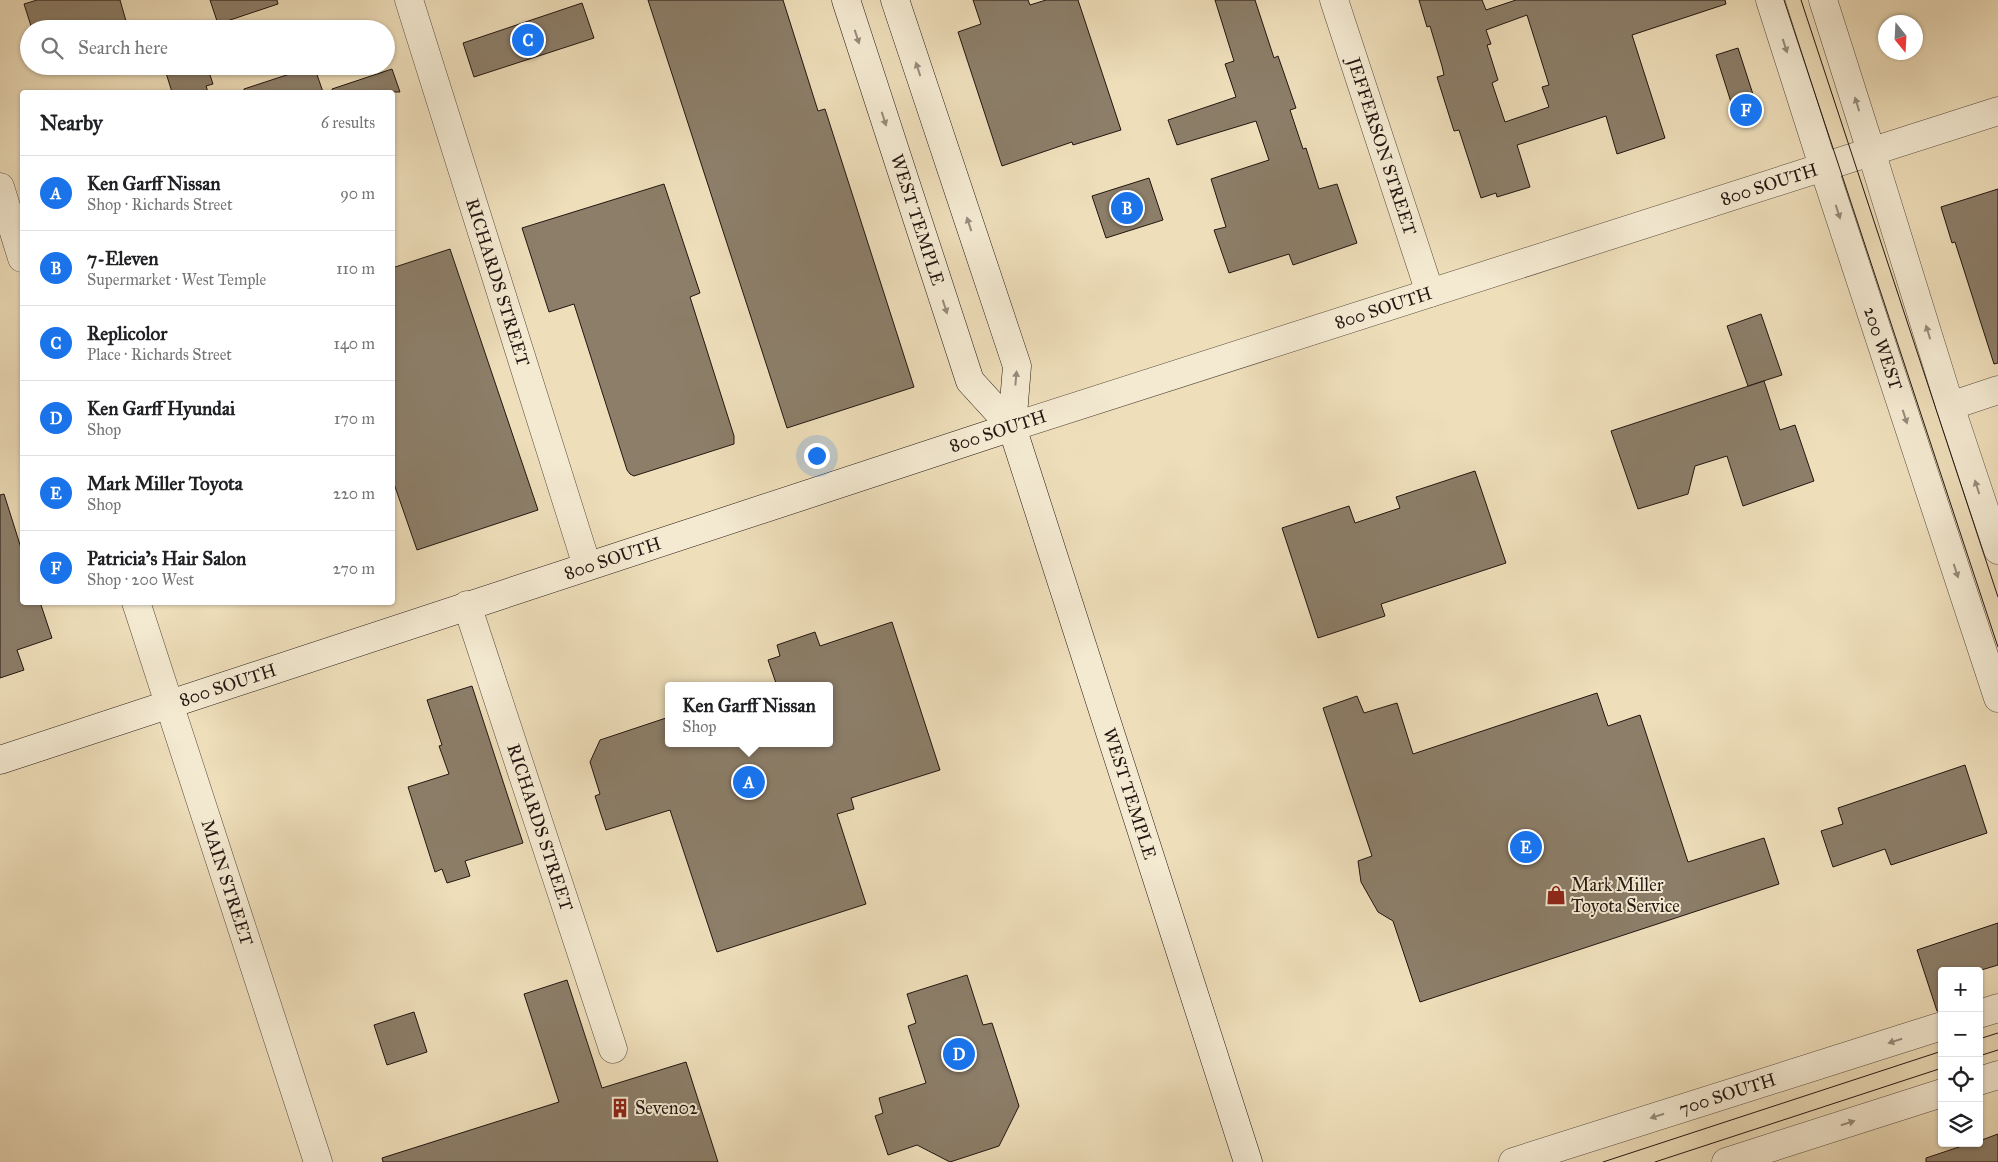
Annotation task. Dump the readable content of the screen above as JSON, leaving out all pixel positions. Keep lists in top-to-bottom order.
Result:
{
  "streets": {
    "street": [
      "JEFFERSON STREET",
      "800 SOUTH",
      "WEST TEMPLE",
      "RICHARDS STREET",
      "200 WEST",
      "MAIN STREET",
      "700 SOUTH"
    ]
  },
  "crossings": [
    ["JEFFERSON STREET", "800 SOUTH"],
    ["800 SOUTH", "WEST TEMPLE"],
    ["800 SOUTH", "RICHARDS STREET"],
    ["800 SOUTH", "200 WEST"],
    ["800 SOUTH", "MAIN STREET"]
  ],
  "places": {
    "shop": ["Mark Miller Toyota Service"],
    "building": ["Seven02"]
  },
  "north": "bottom",
  "page": {
    "search": "Search here",
    "pins": [
      "C",
      "F",
      "B",
      "A",
      "E",
      "D"
    ],
    "heading": ["Nearby", "6 results"],
    "list": [
      {
        "mark": "A",
        "name": "Ken Garff Nissan",
        "note": "Shop · Richards Street",
        "value": "90 m"
      },
      {
        "mark": "B",
        "name": "7-Eleven",
        "note": "Supermarket · West Temple",
        "value": "110 m"
      },
      {
        "mark": "C",
        "name": "Replicolor",
        "note": "Place · Richards Street",
        "value": "140 m"
      },
      {
        "mark": "D",
        "name": "Ken Garff Hyundai",
        "note": "Shop",
        "value": "170 m"
      },
      {
        "mark": "E",
        "name": "Mark Miller Toyota",
        "note": "Shop",
        "value": "220 m"
      },
      {
        "mark": "F",
        "name": "Patricia's Hair Salon",
        "note": "Shop · 200 West",
        "value": "270 m"
      }
    ],
    "popup": ["Ken Garff Nissan", "Shop"],
    "map_buttons": ["+", "−"]
  }
}
